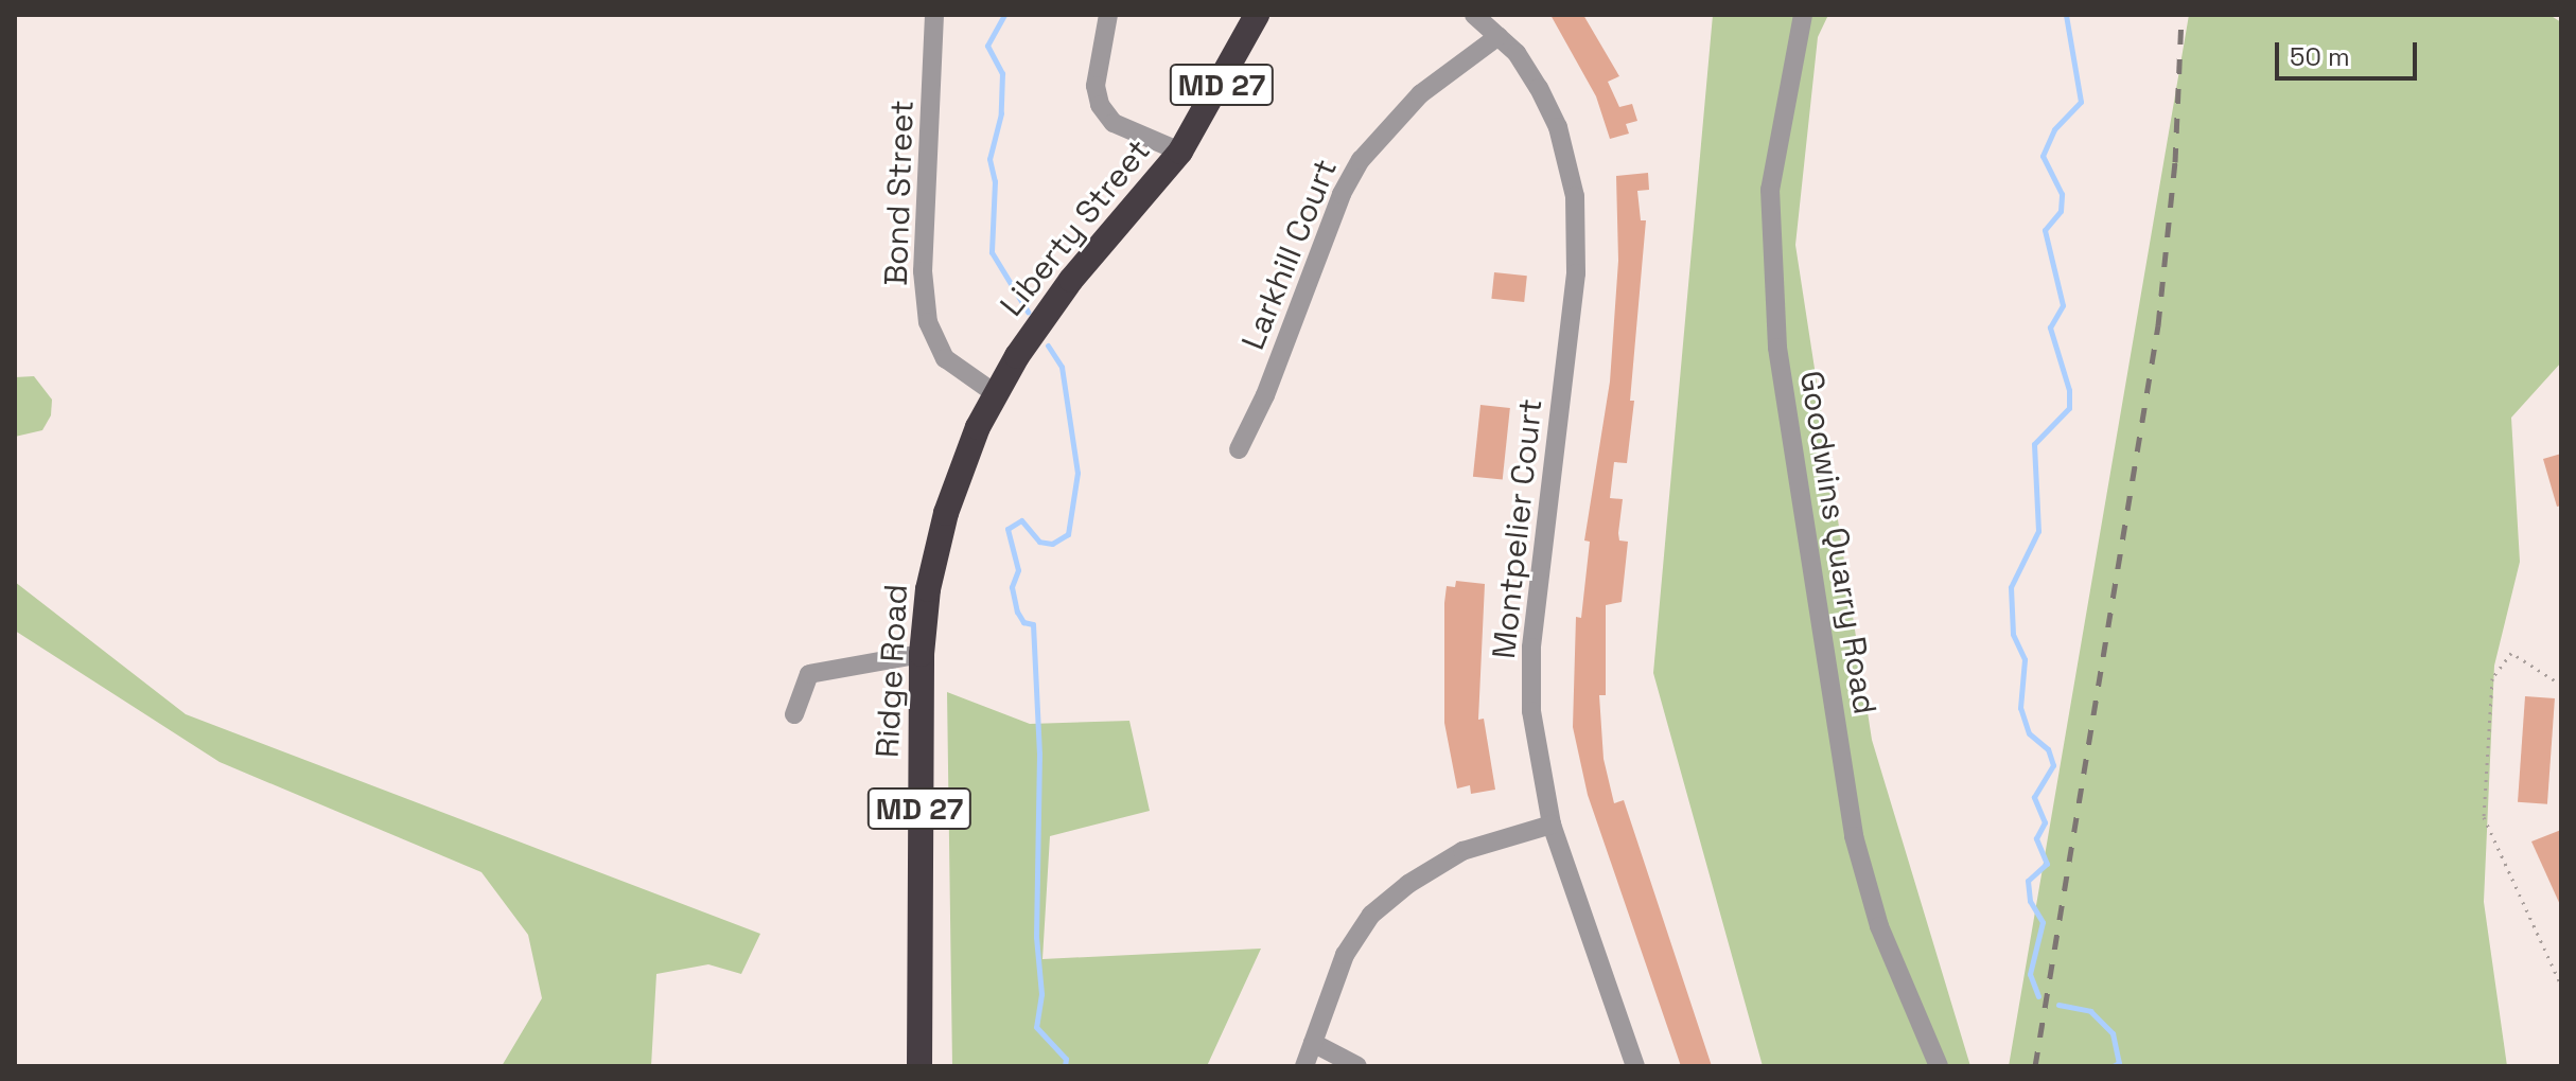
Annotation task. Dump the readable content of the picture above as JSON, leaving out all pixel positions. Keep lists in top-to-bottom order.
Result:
{
  "streets": {
    "highway": ["MD 27", "Liberty Street", "Ridge Road"],
    "street": [
      "Bond Street",
      "Larkhill Court",
      "Montpelier Court",
      "Goodwins Quarry Road"
    ]
  },
  "crossings": [
    ["Bond Street", "Liberty Street"],
    ["Bond Street", "Ridge Road"],
    ["Liberty Street", "Ridge Road"],
    ["Larkhill Court", "Montpelier Court"]
  ],
  "scale_bar": "50 m"
}
